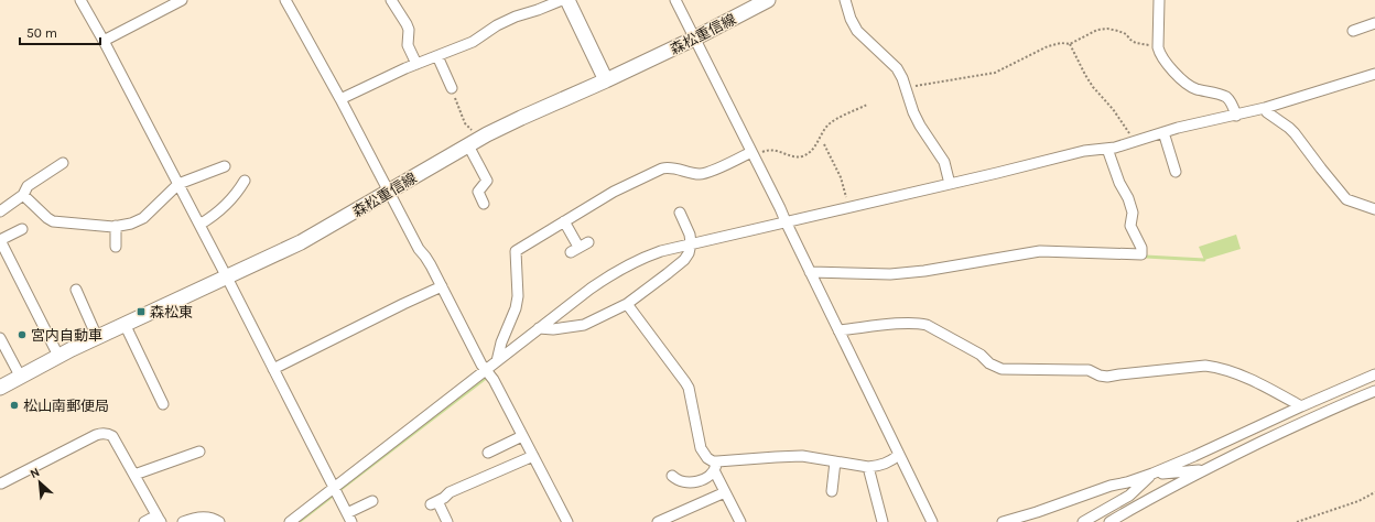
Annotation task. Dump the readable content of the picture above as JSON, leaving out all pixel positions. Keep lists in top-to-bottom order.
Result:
{
  "streets": {
    "main road": ["森松重信線"]
  },
  "places": {
    "transit": ["森松東"],
    "other": ["宮内自動車", "松山南郵便局"]
  },
  "scale_bar": "50 m",
  "north": "top left"
}
